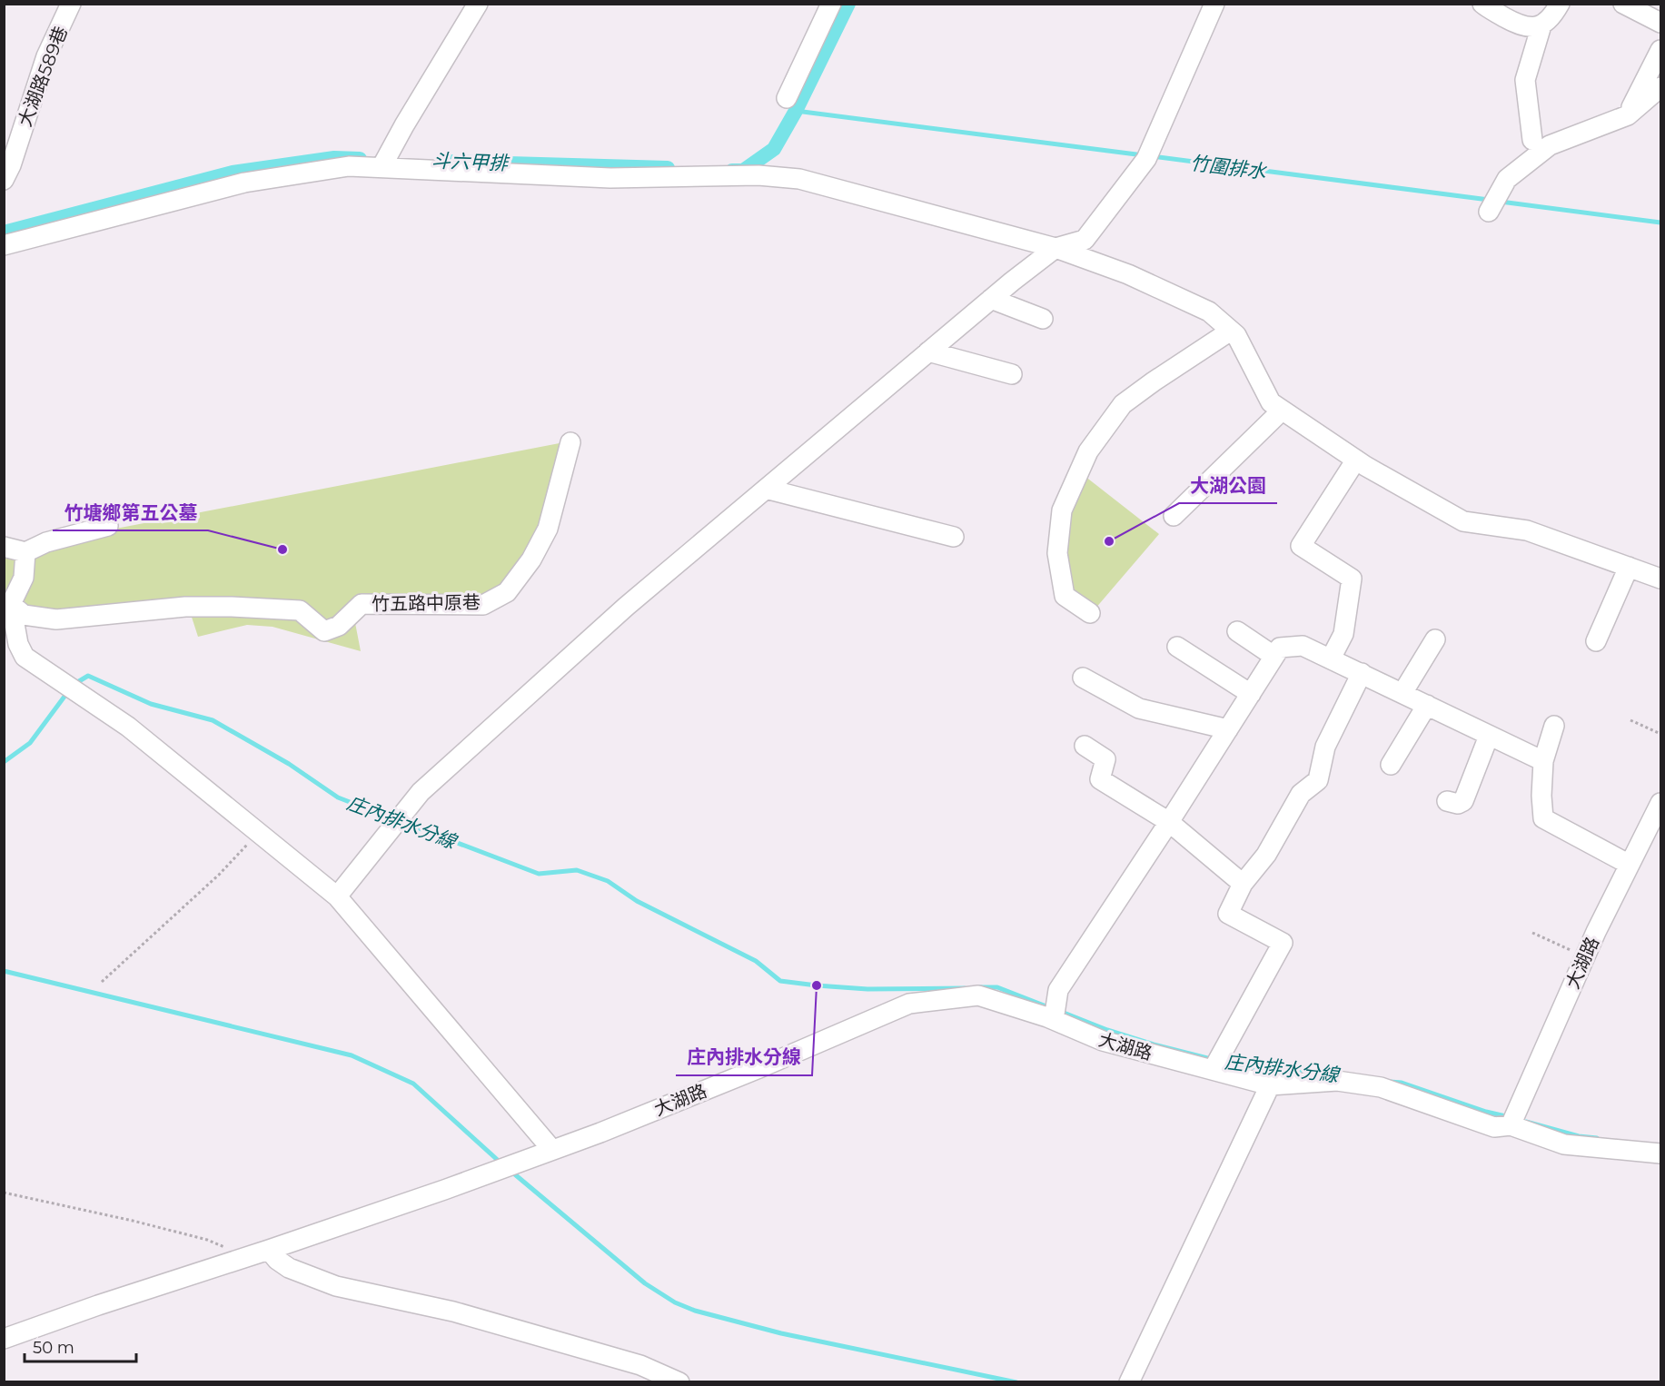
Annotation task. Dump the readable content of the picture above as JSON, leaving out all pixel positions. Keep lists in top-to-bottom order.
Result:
{
  "streets": {
    "street": ["大湖路589巷", "竹五路中原巷", "大湖路"]
  },
  "water": ["斗六甲排", "竹圍排水", "庄內排水分線"],
  "places": ["大湖公園", "竹塘鄉第五公墓", "庄內排水分線"],
  "scale_bar": "50 m"
}
